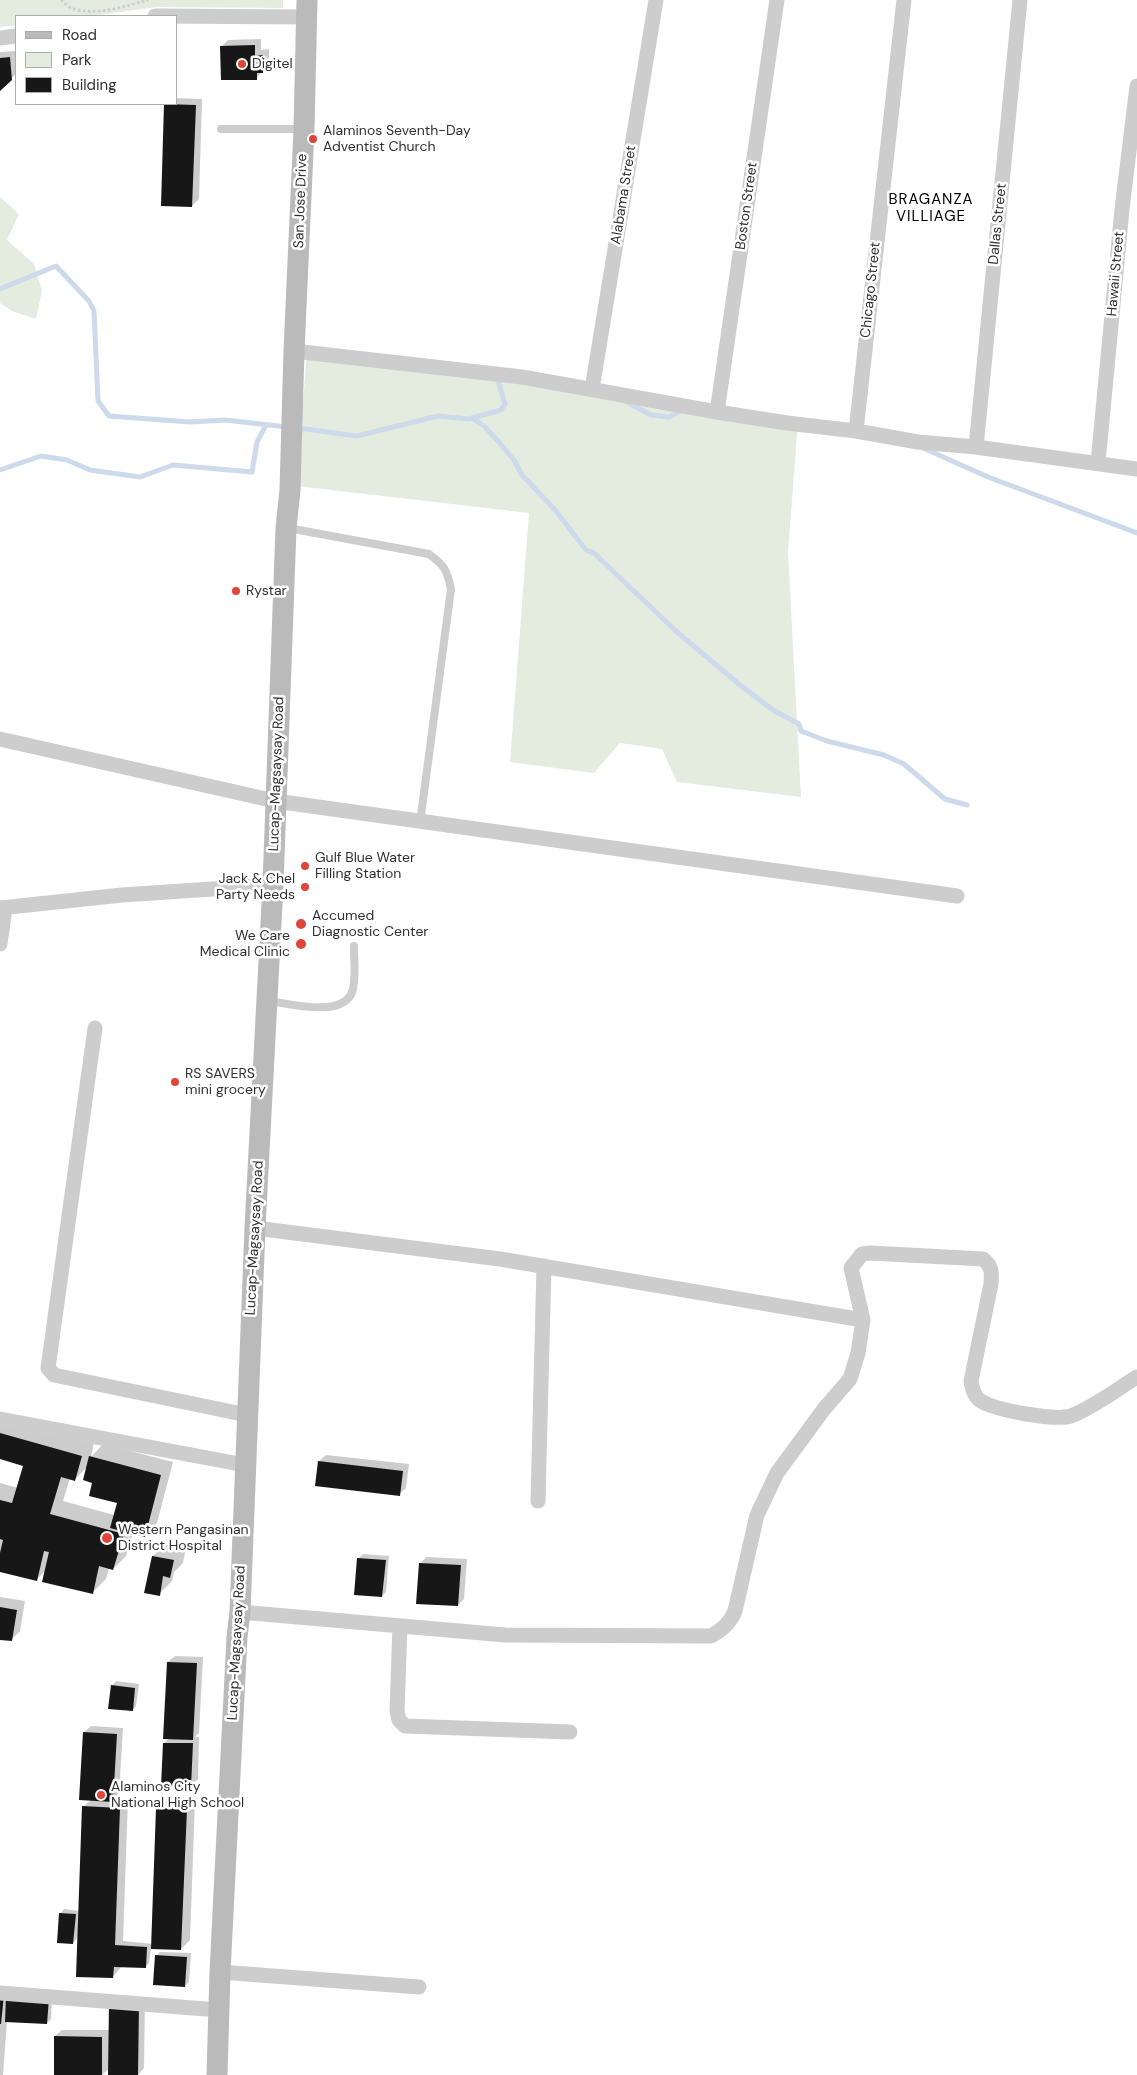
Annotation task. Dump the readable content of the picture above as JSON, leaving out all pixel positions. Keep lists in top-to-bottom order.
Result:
{
  "streets": {
    "street": [
      "Alabama Street",
      "San Jose Drive",
      "Boston Street",
      "Dallas Street",
      "Hawaii Street",
      "Chicago Street",
      "Lucap-Magsaysay Road"
    ]
  },
  "crossings": [
    ["San Jose Drive", "Lucap-Magsaysay Road"]
  ],
  "districts": ["BRAGANZA VILLIAGE"],
  "places": [
    "Digitel",
    "Alaminos Seventh-Day Adventist Church",
    "Rystar",
    "Gulf Blue Water Filling Station",
    "Jack & Chel Party Needs",
    "Accumed Diagnostic Center",
    "We Care Medical Clinic",
    "RS SAVERS mini grocery",
    "Western Pangasinan District Hospital",
    "Alaminos City National High School"
  ],
  "legend": ["Road", "Park", "Building"]
}
